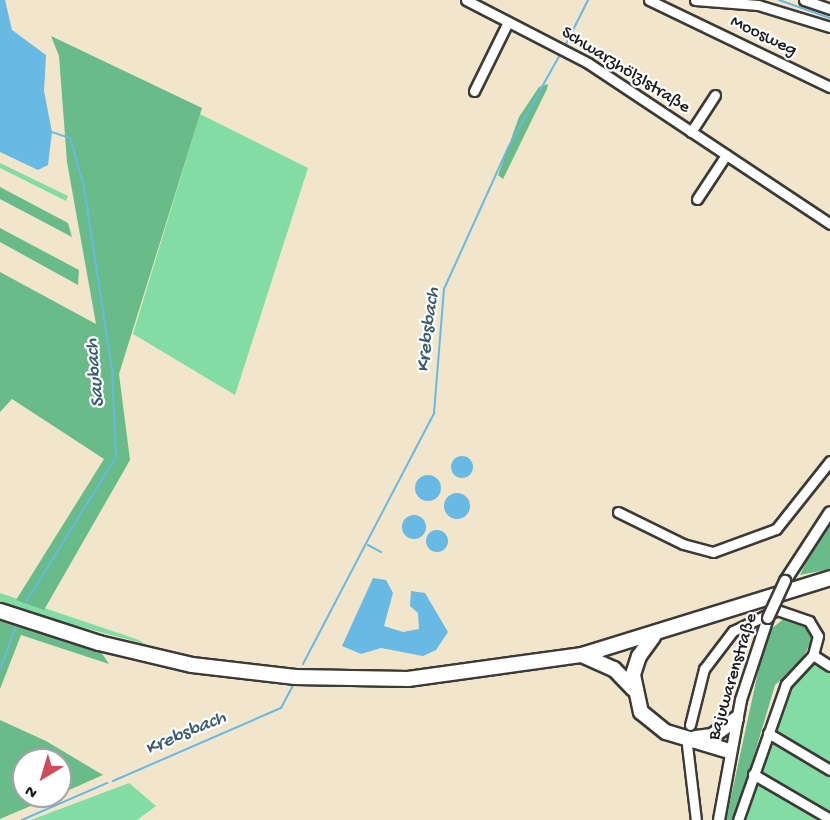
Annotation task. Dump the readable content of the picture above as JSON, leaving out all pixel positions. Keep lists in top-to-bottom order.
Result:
{
  "streets": {
    "main road": ["Bajuwarenstraße"],
    "street": ["Moosweg", "Schwarzhölzlstraße"]
  },
  "water": ["Krebsbach", "Saubach"],
  "north": "bottom left"
}
